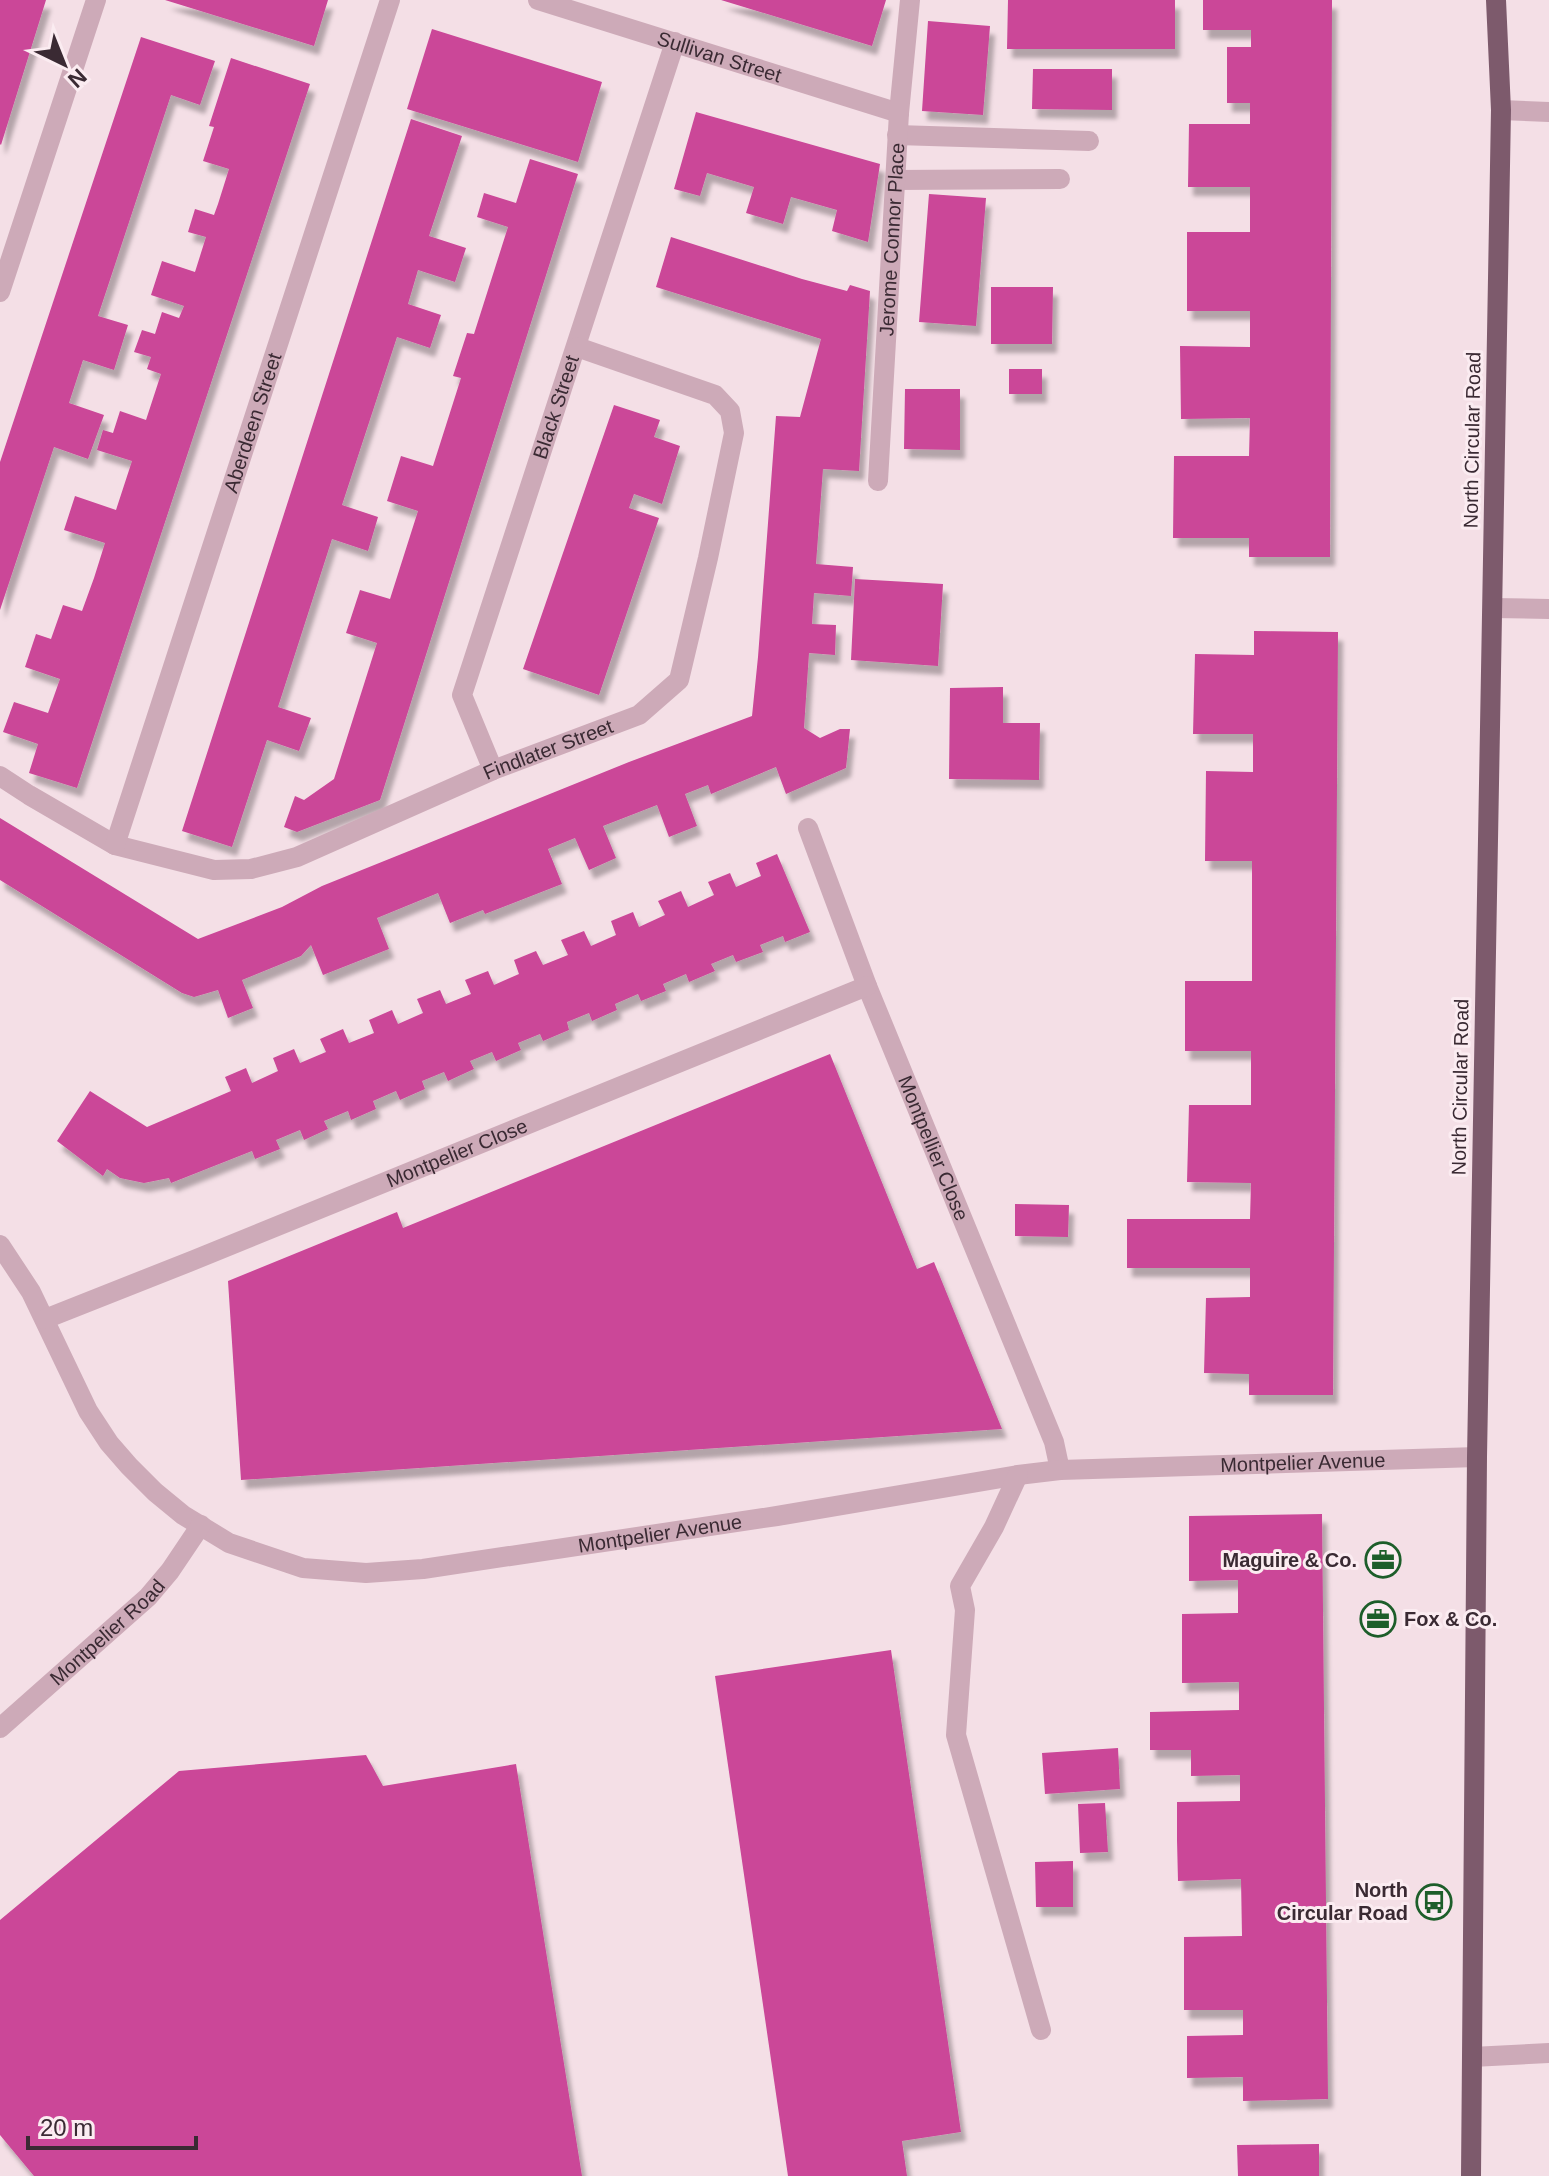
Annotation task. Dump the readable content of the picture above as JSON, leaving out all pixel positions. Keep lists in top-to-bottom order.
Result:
{
  "streets": {
    "main road": ["North Circular Road"],
    "street": [
      "Sullivan Street",
      "Jerome Connor Place",
      "Black Street",
      "Aberdeen Street",
      "Findlater Street",
      "Montpellier Close",
      "Montpelier Close",
      "Montpelier Avenue",
      "Montpelier Road"
    ]
  },
  "crossings": [
    ["Sullivan Street", "Jerome Connor Place"],
    ["Sullivan Street", "Black Street"],
    ["Black Street", "Findlater Street"],
    ["Aberdeen Street", "Findlater Street"],
    ["North Circular Road", "Montpelier Avenue"],
    ["Montpellier Close", "Montpelier Close"],
    ["Montpellier Close", "Montpelier Avenue"],
    ["Montpelier Close", "Montpelier Avenue"],
    ["Montpelier Avenue", "Montpelier Road"]
  ],
  "places": {
    "office": ["Maguire & Co.", "Fox & Co."],
    "bus stop": ["North Circular Road"]
  },
  "scale_bar": "20 m",
  "north": "bottom right"
}
